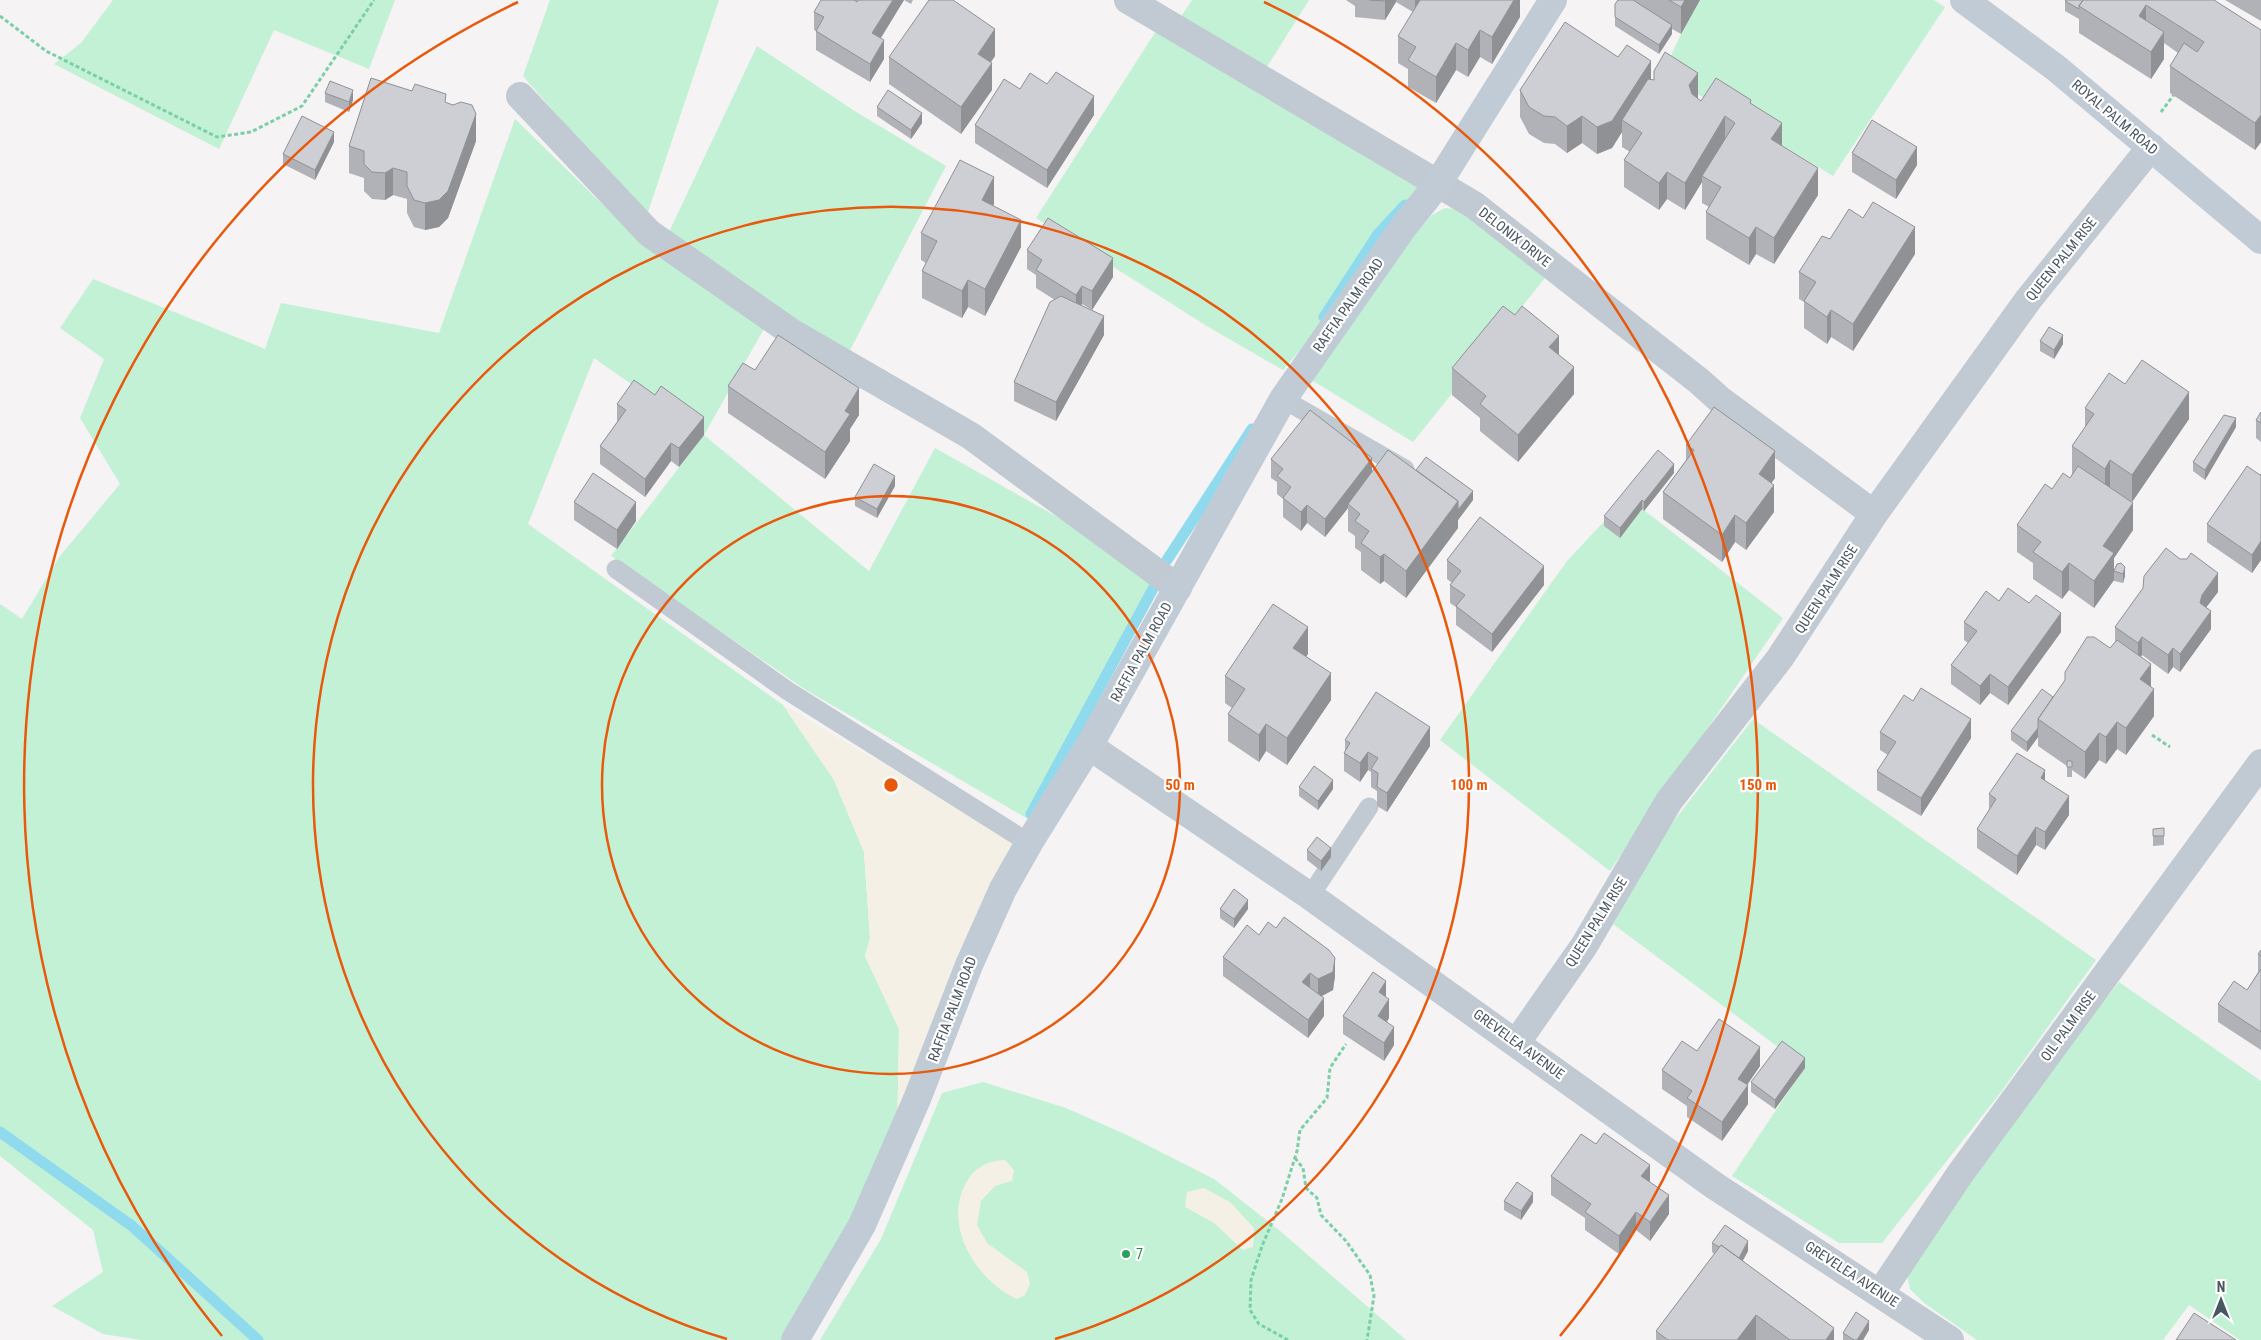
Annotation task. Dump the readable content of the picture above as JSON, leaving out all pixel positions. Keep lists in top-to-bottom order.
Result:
{
  "streets": {
    "street": [
      "ROYAL PALM ROAD",
      "DELONIX DRIVE",
      "QUEEN PALM RISE",
      "RAFFIA PALM ROAD",
      "OIL PALM RISE",
      "GREVELEA AVENUE"
    ]
  },
  "crossings": [
    ["ROYAL PALM ROAD", "QUEEN PALM RISE"],
    ["DELONIX DRIVE", "QUEEN PALM RISE"],
    ["DELONIX DRIVE", "RAFFIA PALM ROAD"],
    ["QUEEN PALM RISE", "GREVELEA AVENUE"],
    ["RAFFIA PALM ROAD", "GREVELEA AVENUE"],
    ["OIL PALM RISE", "GREVELEA AVENUE"]
  ],
  "places": ["7"],
  "north": "top",
  "rings": ["50 m", "100 m", "150 m"]
}
